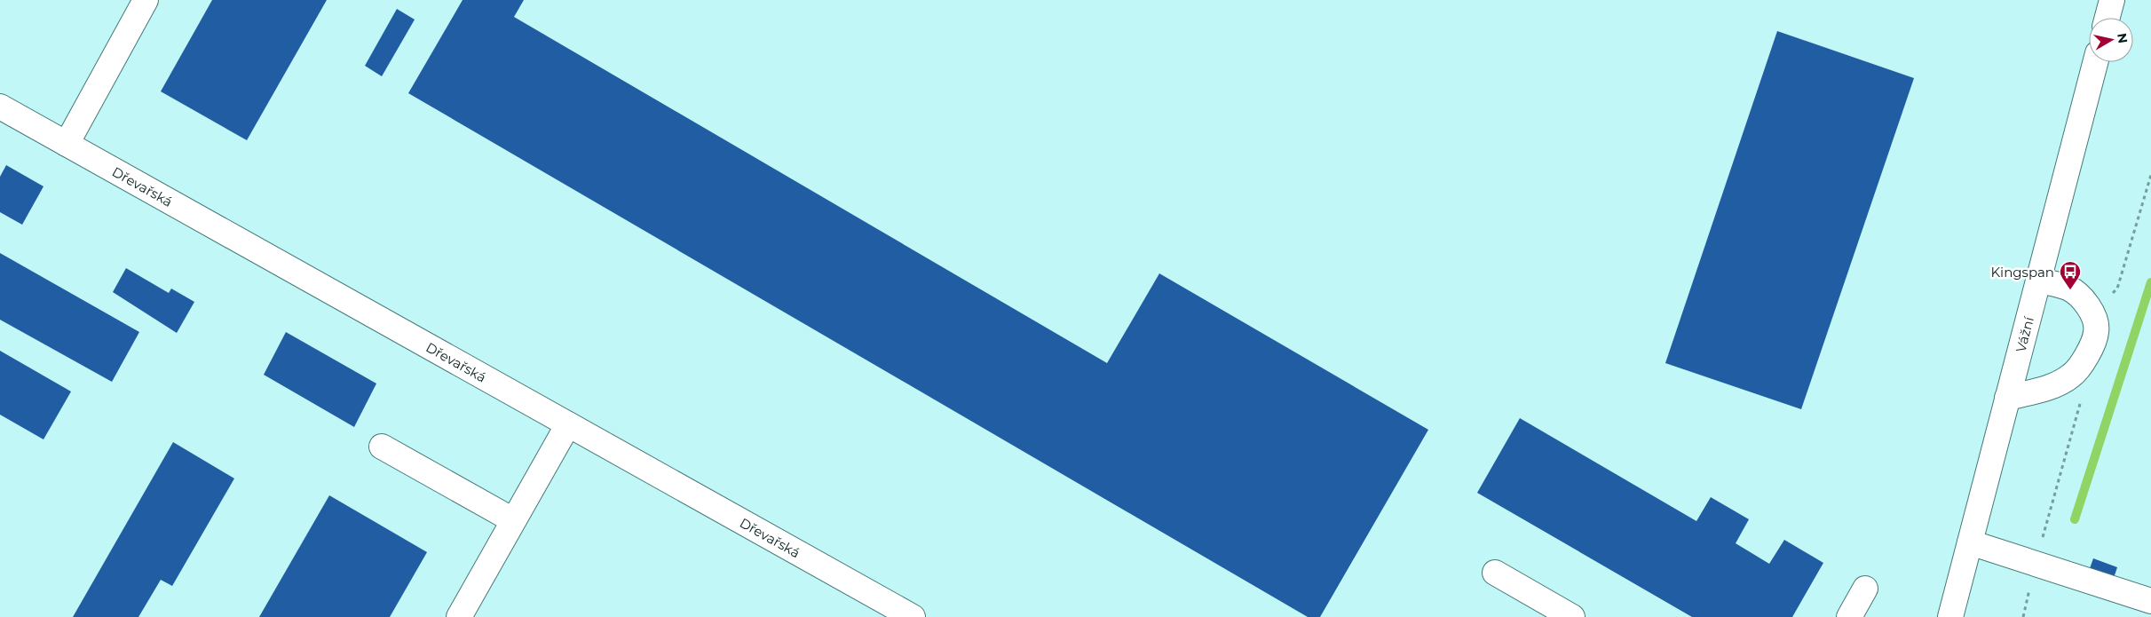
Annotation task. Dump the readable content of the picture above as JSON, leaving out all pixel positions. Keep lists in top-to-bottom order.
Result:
{
  "streets": {
    "street": ["Dřevařská", "Vážní"]
  },
  "places": {
    "bus stop": ["Kingspan"]
  },
  "north": "right"
}
